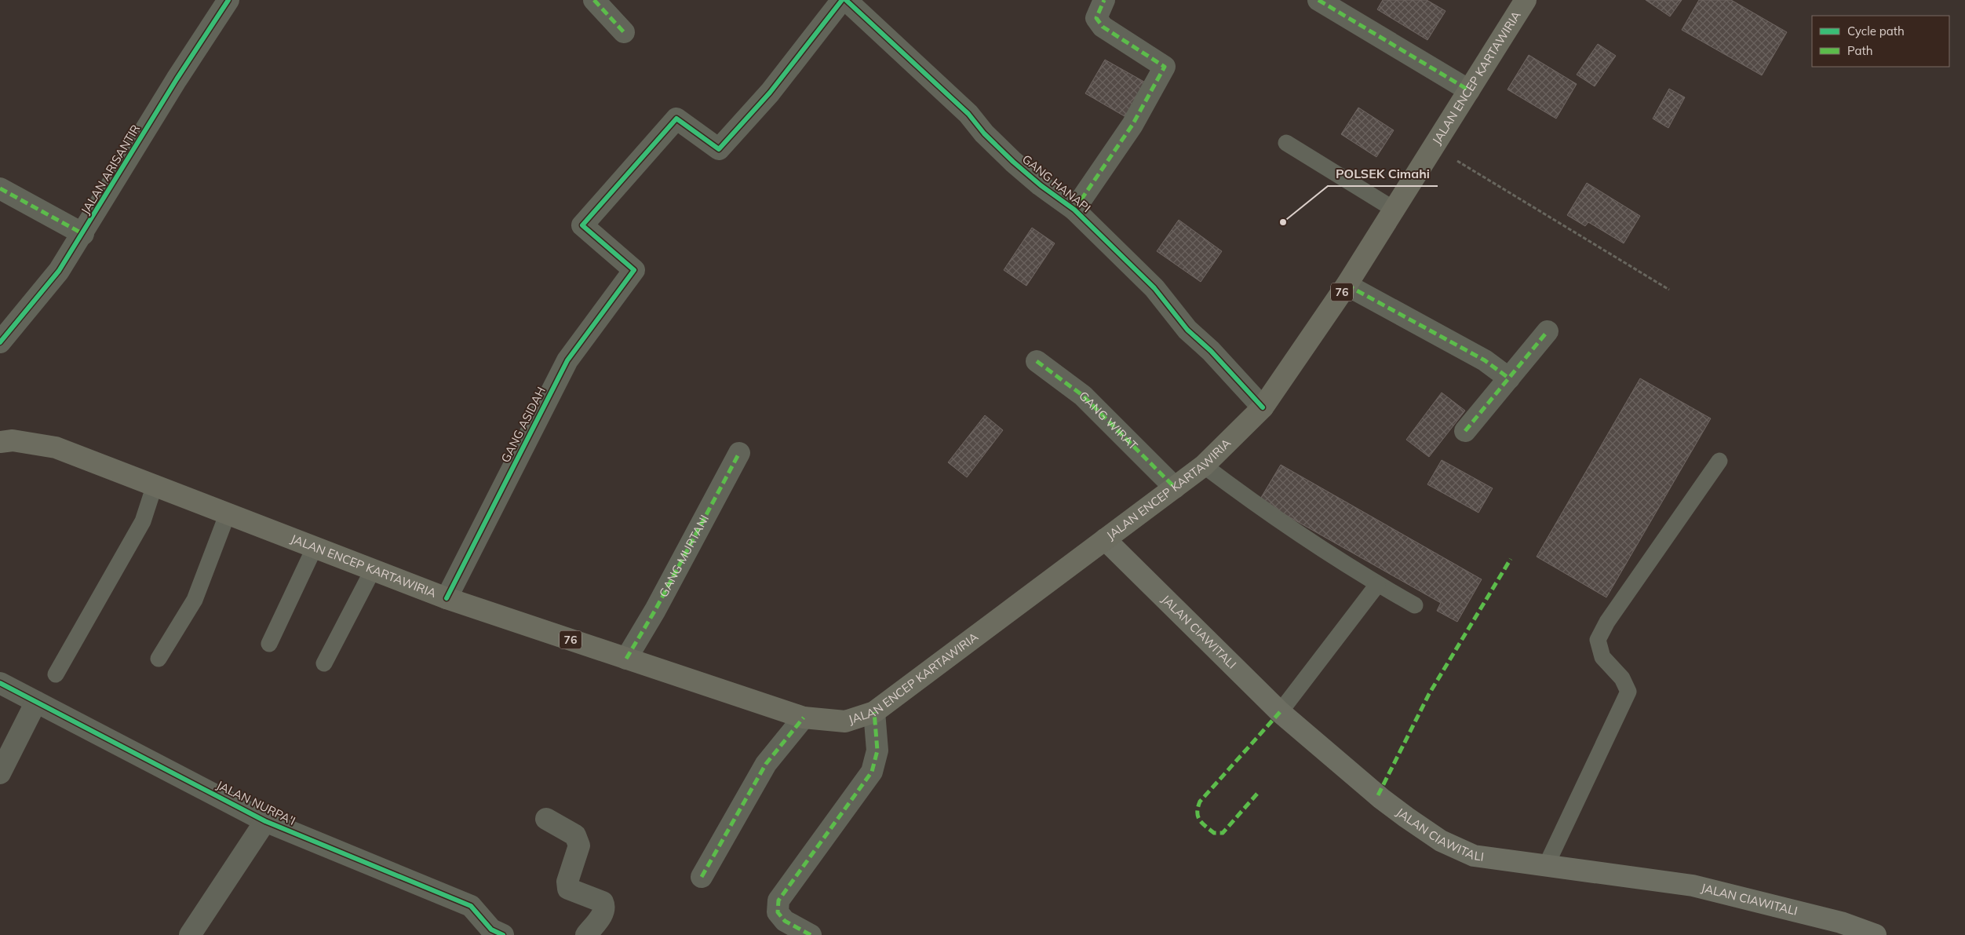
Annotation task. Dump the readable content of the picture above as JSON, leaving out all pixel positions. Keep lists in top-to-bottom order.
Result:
{
  "streets": {
    "main road": ["JALAN ENCEP KARTAWIRIA", "76", "JALAN CIAWITALI"],
    "street": [
      "JALAN ARISANTIR",
      "GANG HANAPI",
      "GANG WIRAT",
      "GANG ASIDAH",
      "GANG MURTANI",
      "JALAN NURPA'I"
    ]
  },
  "crossings": [
    ["JALAN ENCEP KARTAWIRIA", "GANG HANAPI"],
    ["JALAN ENCEP KARTAWIRIA", "GANG WIRAT"],
    ["JALAN ENCEP KARTAWIRIA", "GANG ASIDAH"],
    ["JALAN ENCEP KARTAWIRIA", "GANG MURTANI"],
    ["JALAN ENCEP KARTAWIRIA", "JALAN CIAWITALI"]
  ],
  "places": ["POLSEK Cimahi"],
  "legend": ["Cycle path", "Path"]
}
